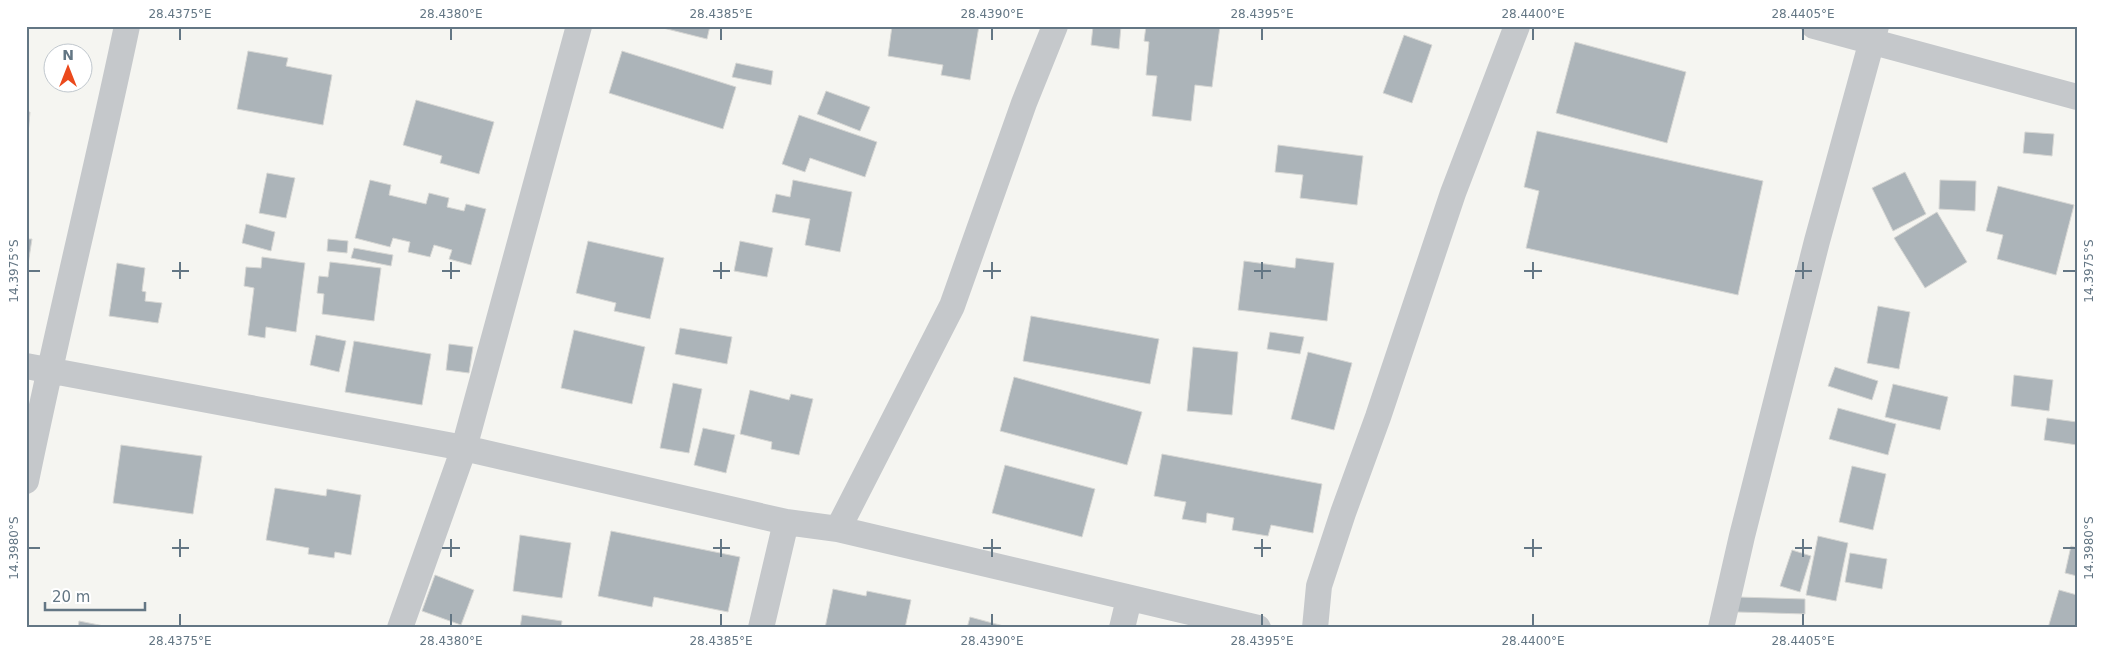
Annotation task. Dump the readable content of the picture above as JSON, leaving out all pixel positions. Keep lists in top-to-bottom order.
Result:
{
  "scale_bar": "20 m",
  "north": "top",
  "coordinates": [
    "28.4375°E",
    "28.4380°E",
    "28.4385°E",
    "28.4390°E",
    "28.4395°E",
    "28.4400°E",
    "28.4405°E",
    "14.3975°S",
    "14.3980°S"
  ]
}
